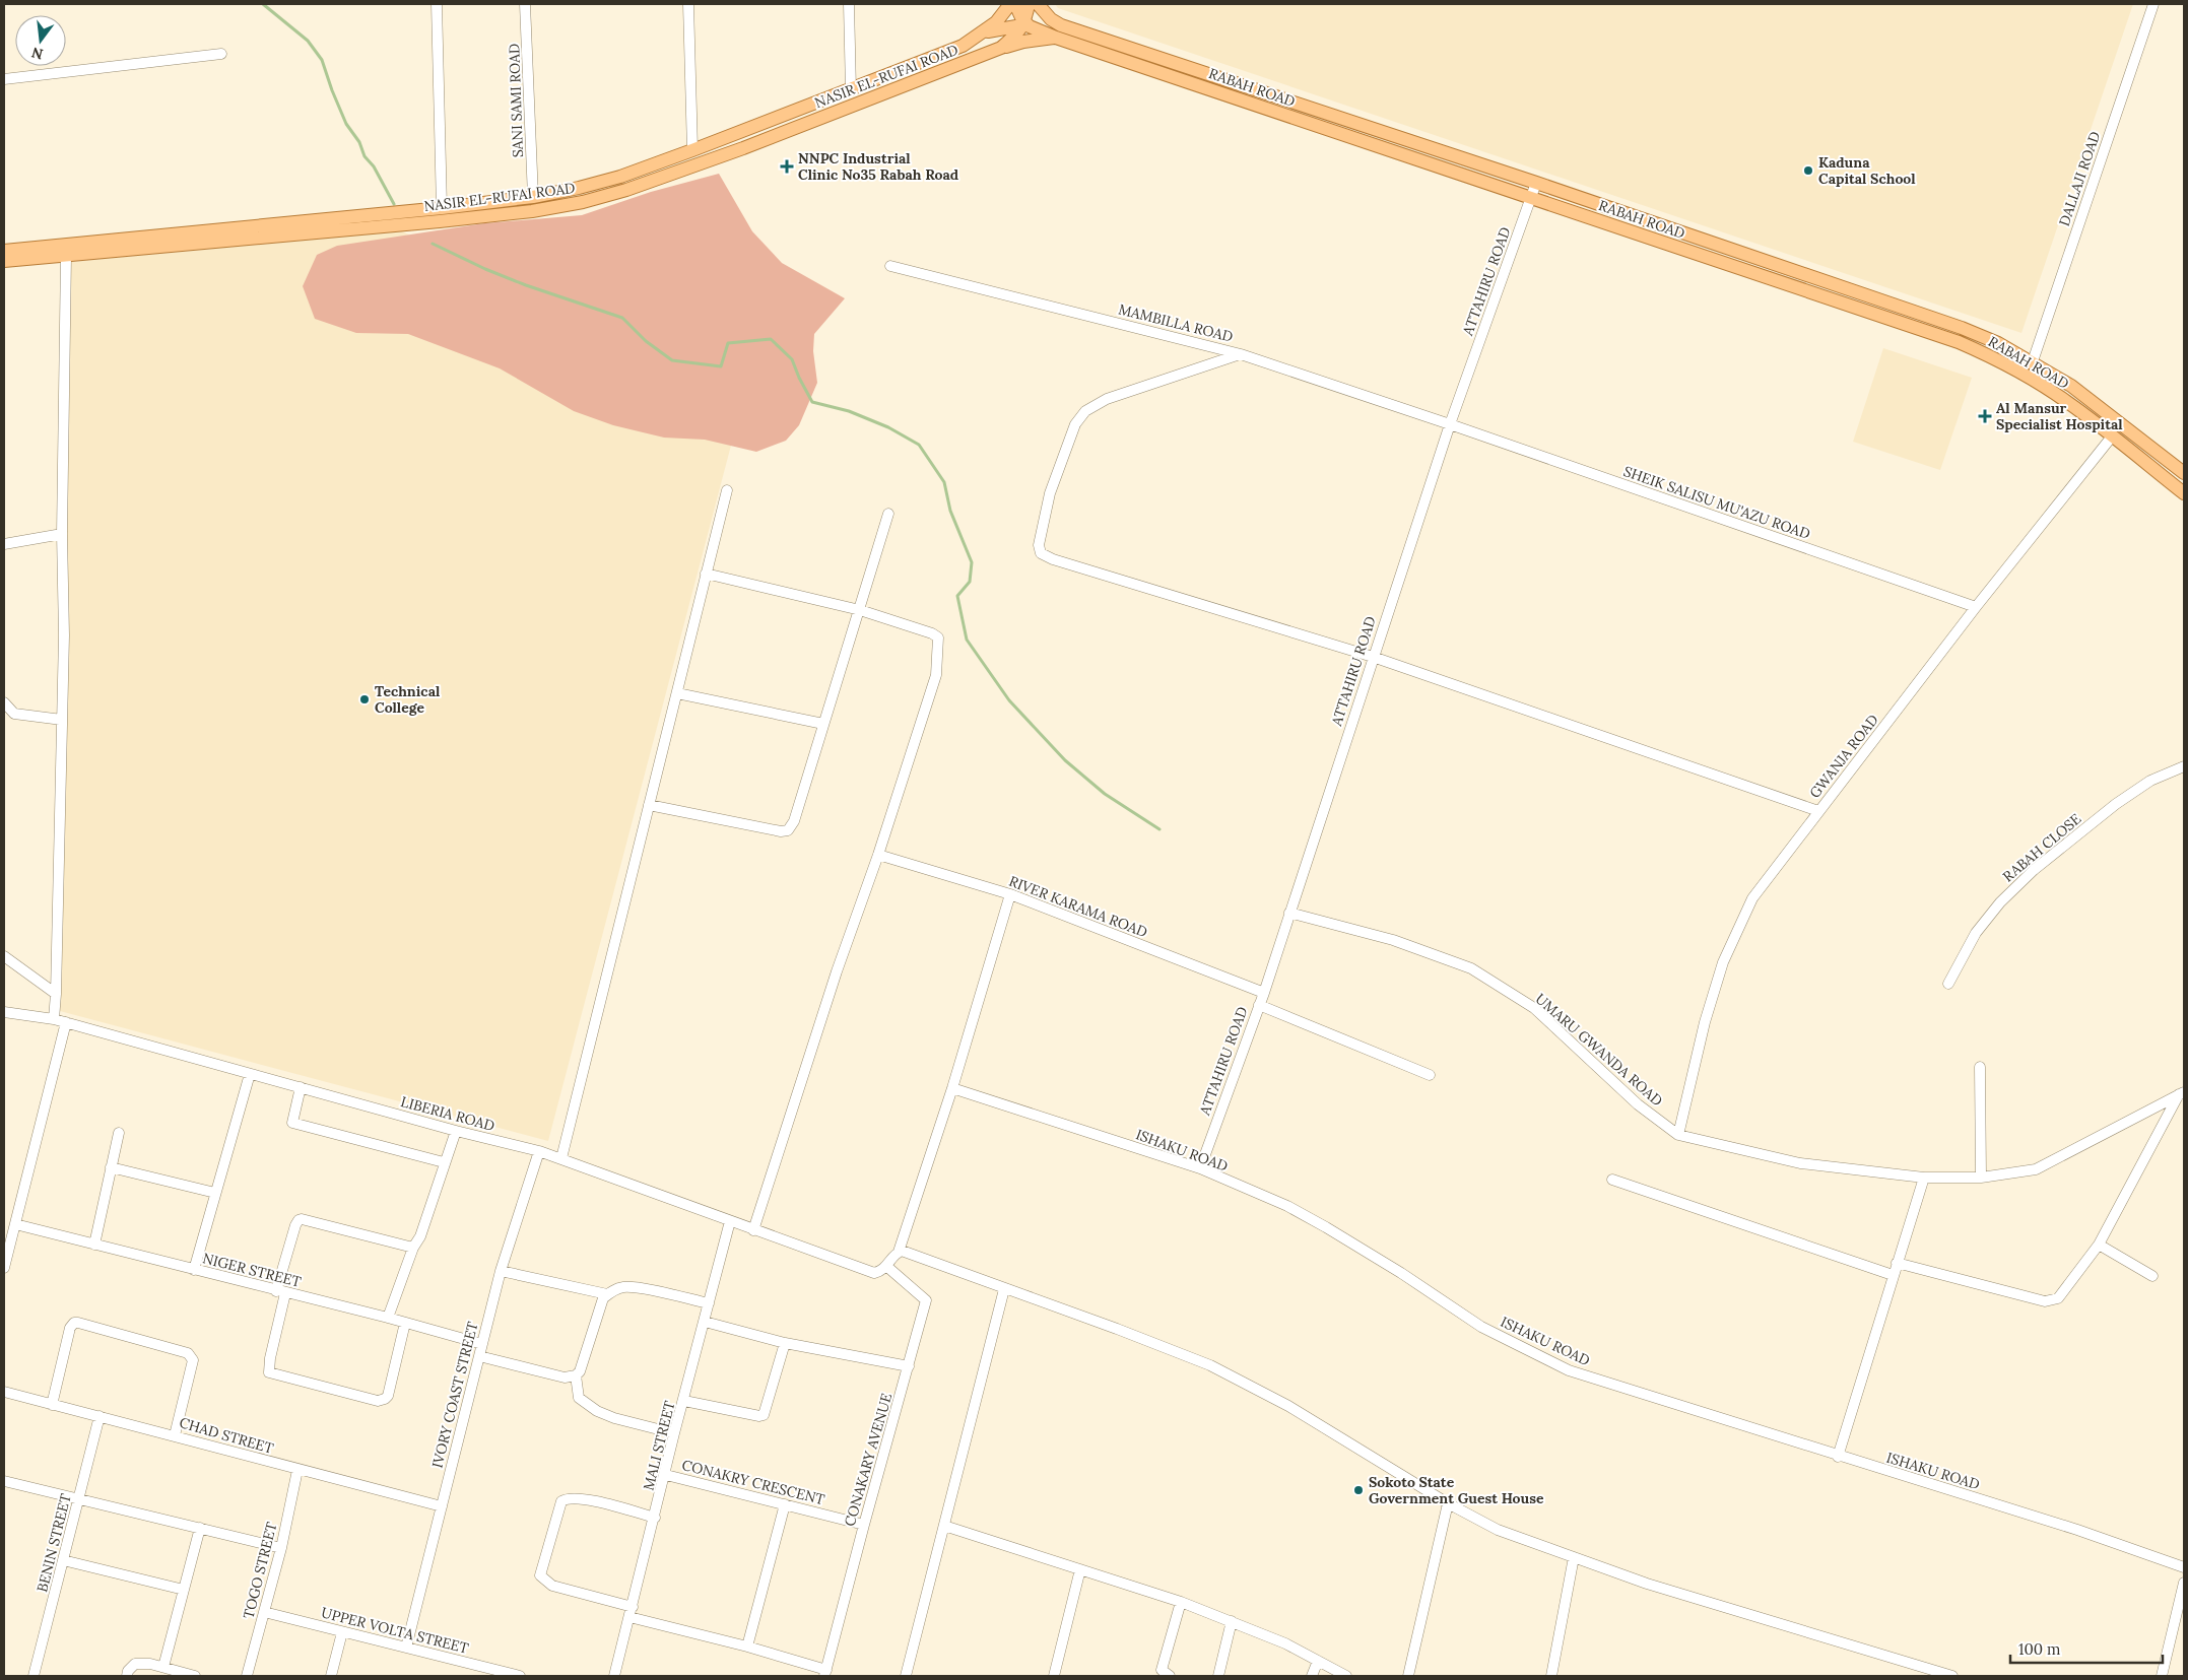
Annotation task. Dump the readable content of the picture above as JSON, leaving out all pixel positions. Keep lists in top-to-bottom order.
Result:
{
  "streets": {
    "main road": ["NASIR EL-RUFAI ROAD", "RABAH ROAD"],
    "street": [
      "SANI SAMI ROAD",
      "DALLAJI ROAD",
      "ATTAHIRU ROAD",
      "MAMBILLA ROAD",
      "SHEIK SALISU MU'AZU ROAD",
      "GWANJA ROAD",
      "RABAH CLOSE",
      "RIVER KARAMA ROAD",
      "UMARU GWANDA ROAD",
      "LIBERIA ROAD",
      "ISHAKU ROAD",
      "NIGER STREET",
      "IVORY COAST STREET",
      "CHAD STREET",
      "MALI STREET",
      "CONAKARY AVENUE",
      "CONAKRY CRESCENT",
      "BENIN STREET",
      "TOGO STREET",
      "UPPER VOLTA STREET"
    ]
  },
  "crossings": [
    ["NASIR EL-RUFAI ROAD", "RABAH ROAD"],
    ["NASIR EL-RUFAI ROAD", "SANI SAMI ROAD"],
    ["RABAH ROAD", "DALLAJI ROAD"],
    ["RABAH ROAD", "ATTAHIRU ROAD"],
    ["RABAH ROAD", "GWANJA ROAD"],
    ["ATTAHIRU ROAD", "MAMBILLA ROAD"],
    ["ATTAHIRU ROAD", "SHEIK SALISU MU'AZU ROAD"],
    ["ATTAHIRU ROAD", "RIVER KARAMA ROAD"],
    ["ATTAHIRU ROAD", "UMARU GWANDA ROAD"],
    ["ATTAHIRU ROAD", "ISHAKU ROAD"],
    ["MAMBILLA ROAD", "SHEIK SALISU MU'AZU ROAD"],
    ["SHEIK SALISU MU'AZU ROAD", "GWANJA ROAD"],
    ["GWANJA ROAD", "UMARU GWANDA ROAD"],
    ["LIBERIA ROAD", "IVORY COAST STREET"],
    ["LIBERIA ROAD", "MALI STREET"],
    ["LIBERIA ROAD", "CONAKARY AVENUE"],
    ["NIGER STREET", "IVORY COAST STREET"],
    ["IVORY COAST STREET", "CHAD STREET"],
    ["IVORY COAST STREET", "UPPER VOLTA STREET"],
    ["CHAD STREET", "BENIN STREET"],
    ["CHAD STREET", "TOGO STREET"],
    ["MALI STREET", "CONAKRY CRESCENT"],
    ["CONAKARY AVENUE", "CONAKRY CRESCENT"],
    ["TOGO STREET", "UPPER VOLTA STREET"]
  ],
  "places": {
    "health": ["NNPC Industrial Clinic No35 Rabah Road", "Al Mansur Specialist Hospital"],
    "other": ["Kaduna Capital School", "Technical College", "Sokoto State Government Guest House"]
  },
  "scale_bar": "100 m",
  "north": "bottom"
}
